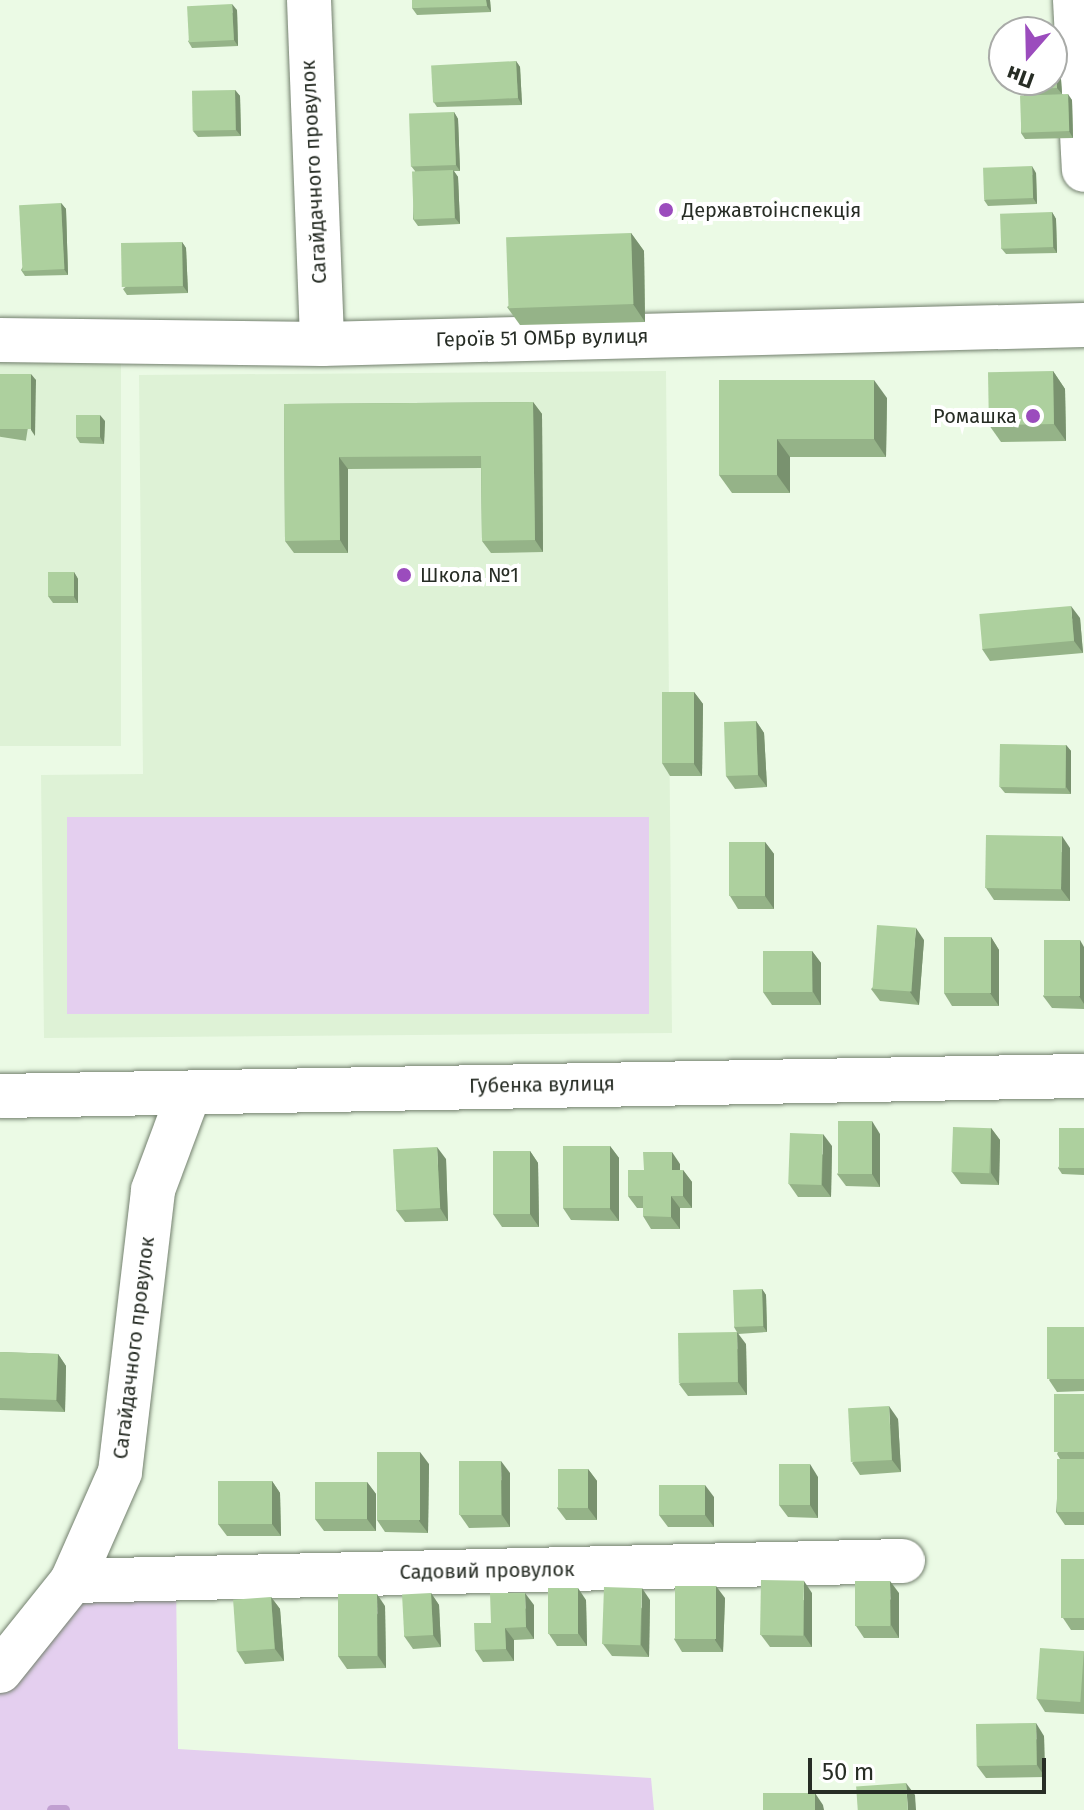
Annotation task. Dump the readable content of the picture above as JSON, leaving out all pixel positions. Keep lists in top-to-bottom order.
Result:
{
  "streets": {
    "street": [
      "Сагайдачного провулок",
      "Героїв 51 ОМБр вулиця",
      "Губенка вулиця",
      "Садовий провулок"
    ]
  },
  "crossings": [
    ["Сагайдачного провулок", "Героїв 51 ОМБр вулиця"],
    ["Сагайдачного провулок", "Губенка вулиця"],
    ["Сагайдачного провулок", "Садовий провулок"]
  ],
  "places": ["Державтоінспекція", "Ромашка", "Школа №1"],
  "scale_bar": "50 m",
  "north": "bottom"
}
